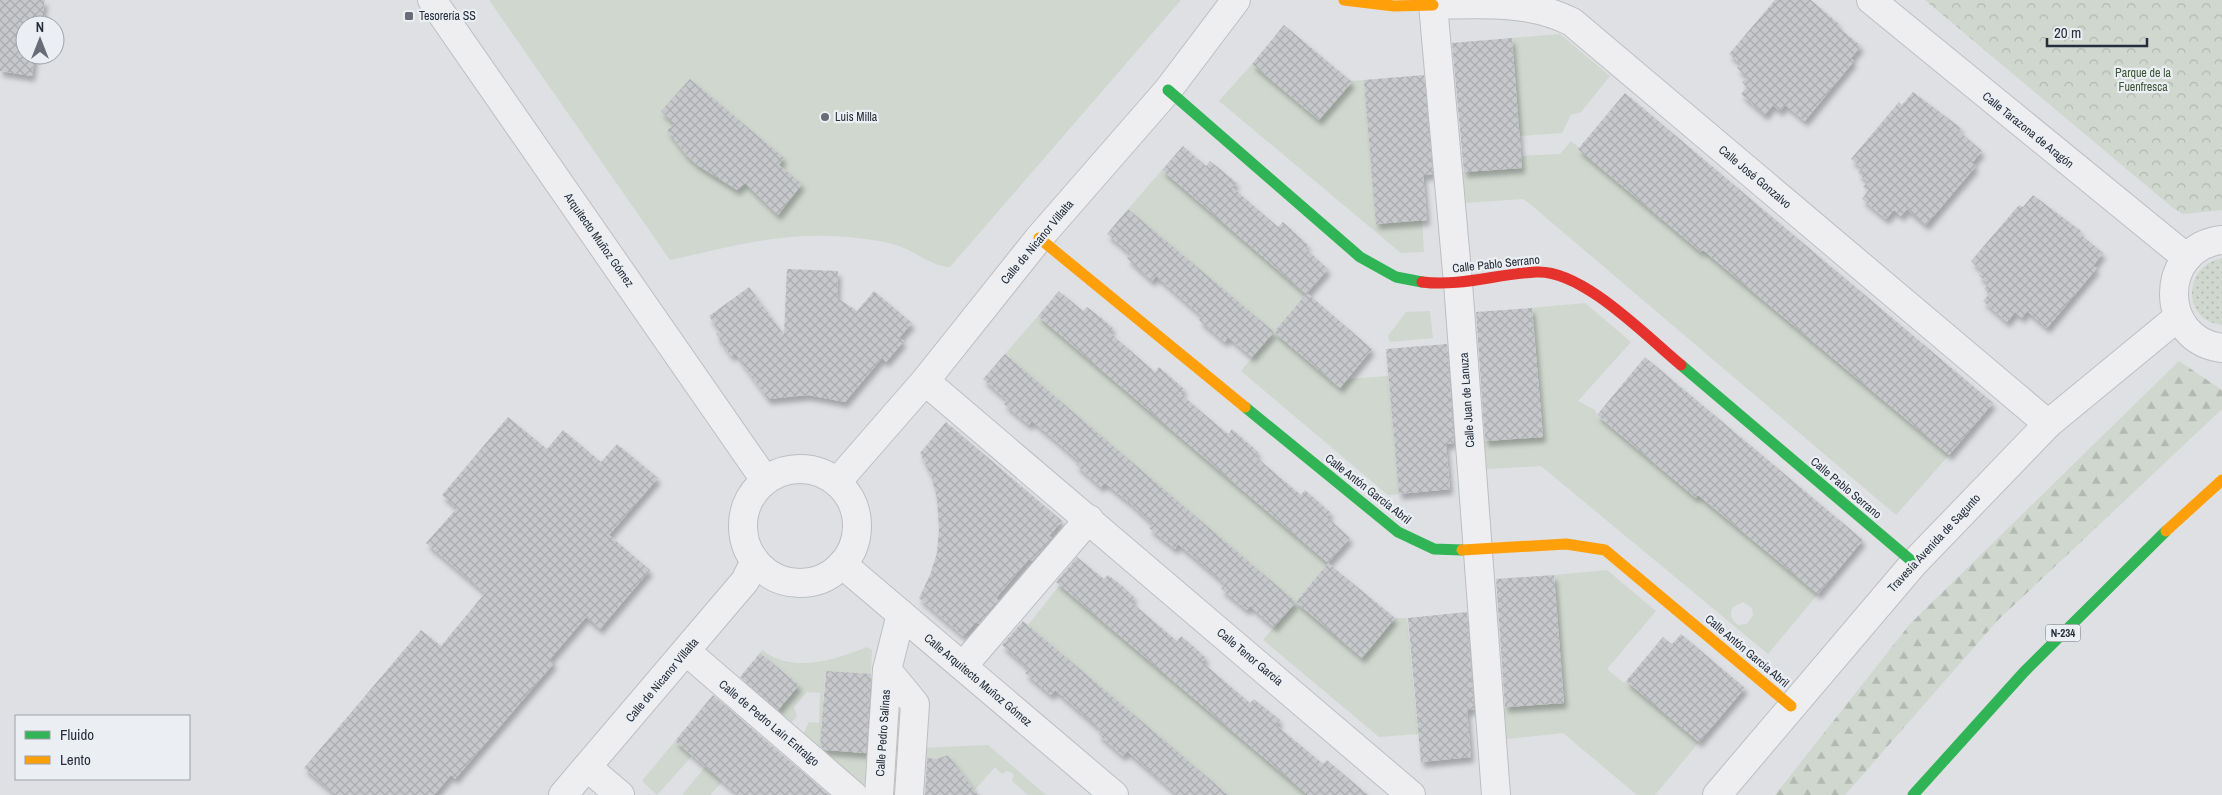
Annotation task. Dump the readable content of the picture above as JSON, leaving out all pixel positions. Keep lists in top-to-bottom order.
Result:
{
  "streets": {
    "main road": ["Calle Pablo Serrano", "Calle Antón García Abril", "N-234"],
    "street": [
      "Calle Tarazona de Aragón",
      "Calle José Gonzalvo",
      "Arquitecto Muñoz Gómez",
      "Calle de Nicanor Villalta",
      "Calle Juan de Lanuza",
      "Travesía Avenida de Sagunto",
      "Calle Tenor García",
      "Calle Arquitecto Muñoz Gómez",
      "Calle de Pedro Laín Entralgo",
      "Calle Pedro Salinas"
    ]
  },
  "crossings": [
    ["Calle José Gonzalvo", "Calle Juan de Lanuza"],
    ["Calle José Gonzalvo", "Travesía Avenida de Sagunto"],
    ["Arquitecto Muñoz Gómez", "Calle de Nicanor Villalta"],
    ["Arquitecto Muñoz Gómez", "Calle Arquitecto Muñoz Gómez"],
    ["Calle de Nicanor Villalta", "Calle Pablo Serrano"],
    ["Calle de Nicanor Villalta", "Calle Antón García Abril"],
    ["Calle de Nicanor Villalta", "Calle Tenor García"],
    ["Calle de Nicanor Villalta", "Calle Arquitecto Muñoz Gómez"],
    ["Calle de Nicanor Villalta", "Calle de Pedro Laín Entralgo"],
    ["Calle Pablo Serrano", "Calle Juan de Lanuza"],
    ["Calle Pablo Serrano", "Travesía Avenida de Sagunto"],
    ["Calle Juan de Lanuza", "Calle Antón García Abril"],
    ["Calle Antón García Abril", "Travesía Avenida de Sagunto"],
    ["Calle Arquitecto Muñoz Gómez", "Calle Pedro Salinas"]
  ],
  "parks": ["Parque de la Fuenfresca"],
  "places": {
    "transit": ["Tesorería SS"],
    "other": ["Luis Milla"]
  },
  "legend": ["Fluido", "Lento"],
  "scale_bar": "20 m",
  "north": "top"
}
